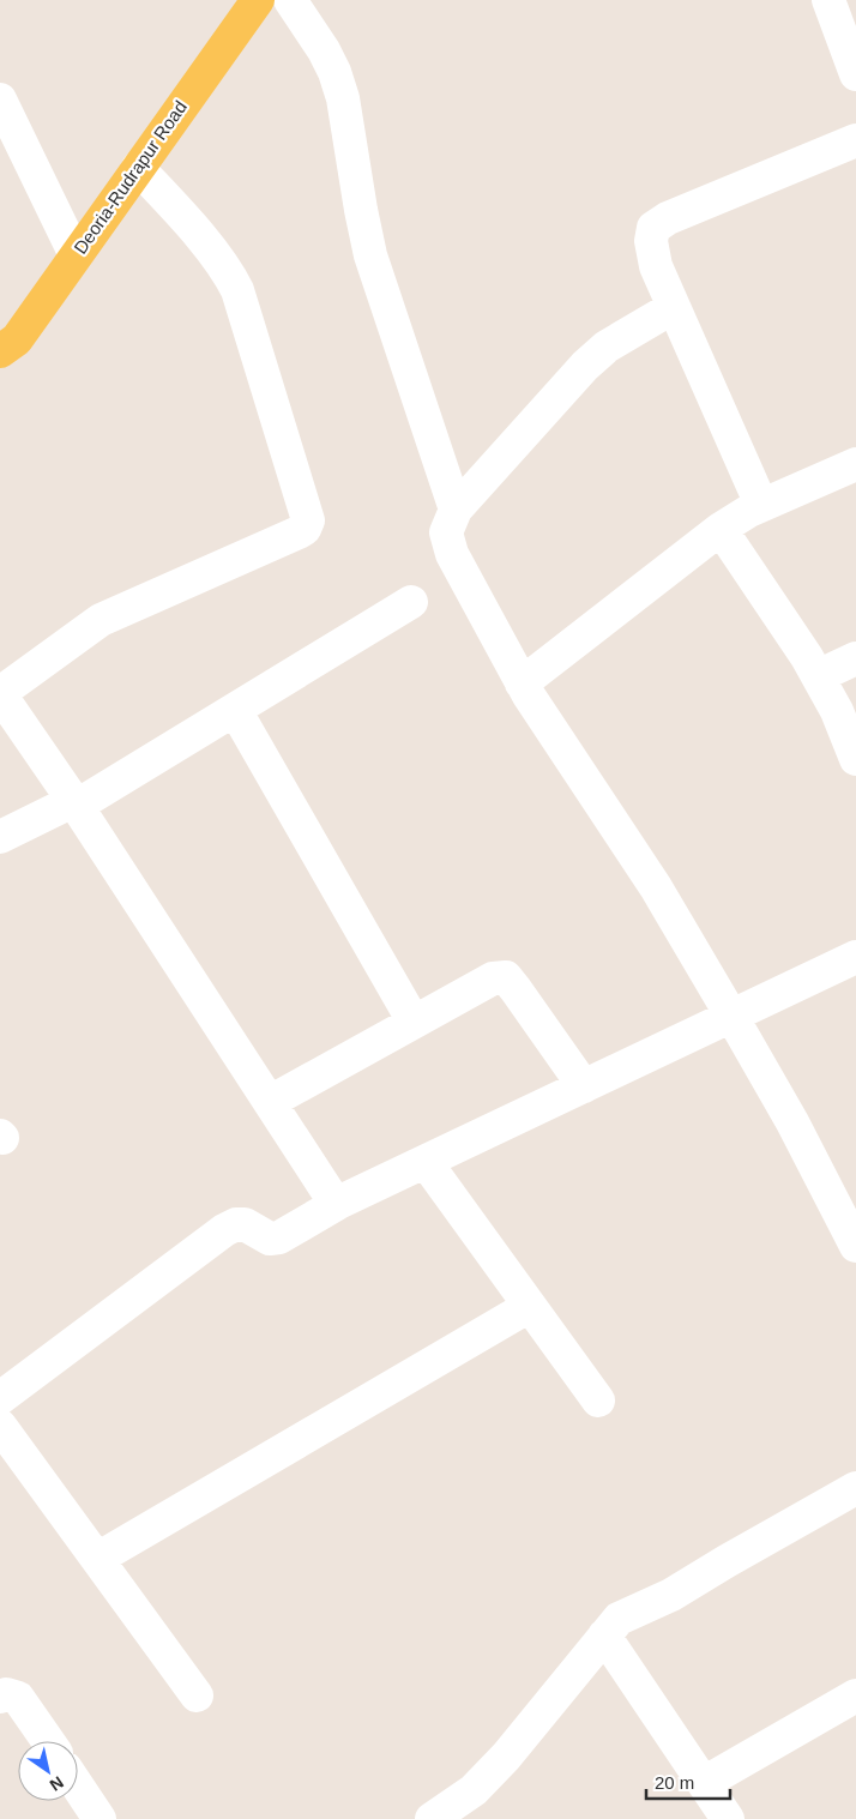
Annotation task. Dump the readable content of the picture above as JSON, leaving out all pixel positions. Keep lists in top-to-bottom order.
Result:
{
  "streets": {
    "main road": ["Deoria-Rudrapur Road"]
  },
  "scale_bar": "20 m",
  "north": "bottom right"
}
